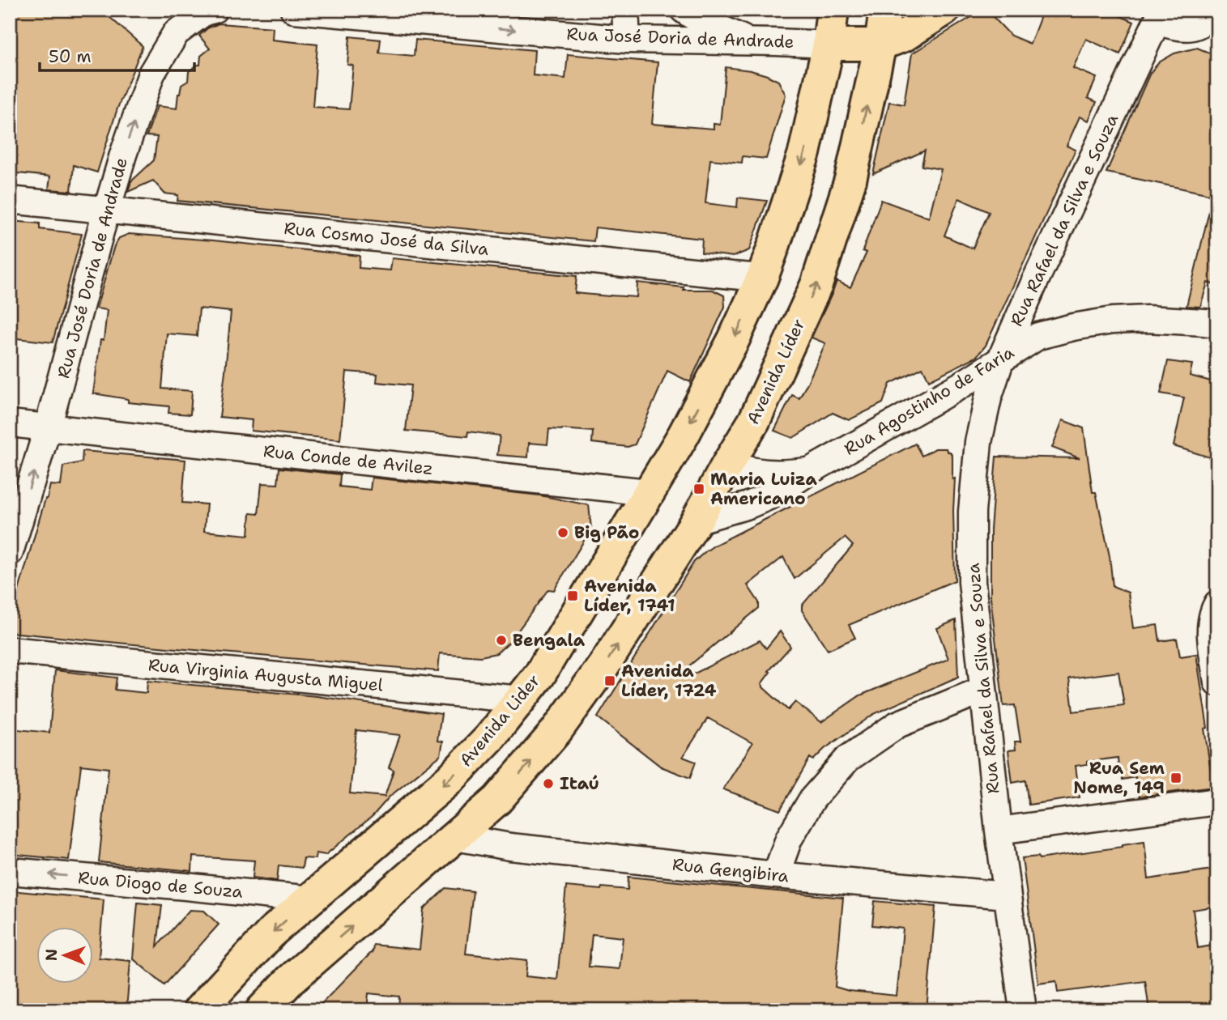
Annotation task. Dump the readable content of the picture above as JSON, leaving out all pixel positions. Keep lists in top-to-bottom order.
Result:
{
  "streets": {
    "main road": ["Avenida Líder", "Avenida Lider"],
    "street": [
      "Rua José Doria de Andrade",
      "Rua Rafael da Silva e Souza",
      "Rua Cosmo José da Silva",
      "Rua Agostinho de Faria",
      "Rua Conde de Avilez",
      "Rua Virginia Augusta Miguel",
      "Rua Gengibira",
      "Rua Diogo de Souza"
    ]
  },
  "crossings": [
    ["Rua José Doria de Andrade", "Rua Cosmo José da Silva"],
    ["Rua José Doria de Andrade", "Rua Conde de Avilez"],
    ["Rua Rafael da Silva e Souza", "Rua Agostinho de Faria"],
    ["Rua Rafael da Silva e Souza", "Rua Gengibira"],
    ["Rua Cosmo José da Silva", "Avenida Lider"],
    ["Avenida Líder", "Rua Agostinho de Faria"],
    ["Avenida Líder", "Rua Gengibira"],
    ["Rua Conde de Avilez", "Avenida Lider"],
    ["Rua Virginia Augusta Miguel", "Avenida Lider"],
    ["Avenida Lider", "Rua Diogo de Souza"]
  ],
  "one_way": ["Rua José Doria de Andrade", "Avenida Líder", "Rua Diogo de Souza"],
  "places": {
    "transit": [
      "Maria Luiza Americano",
      "Avenida Líder, 1741",
      "Avenida Líder, 1724",
      "Rua Sem Nome, 149"
    ],
    "other": ["Big Pão", "Bengala", "Itaú"]
  },
  "scale_bar": "50 m",
  "north": "left"
}
